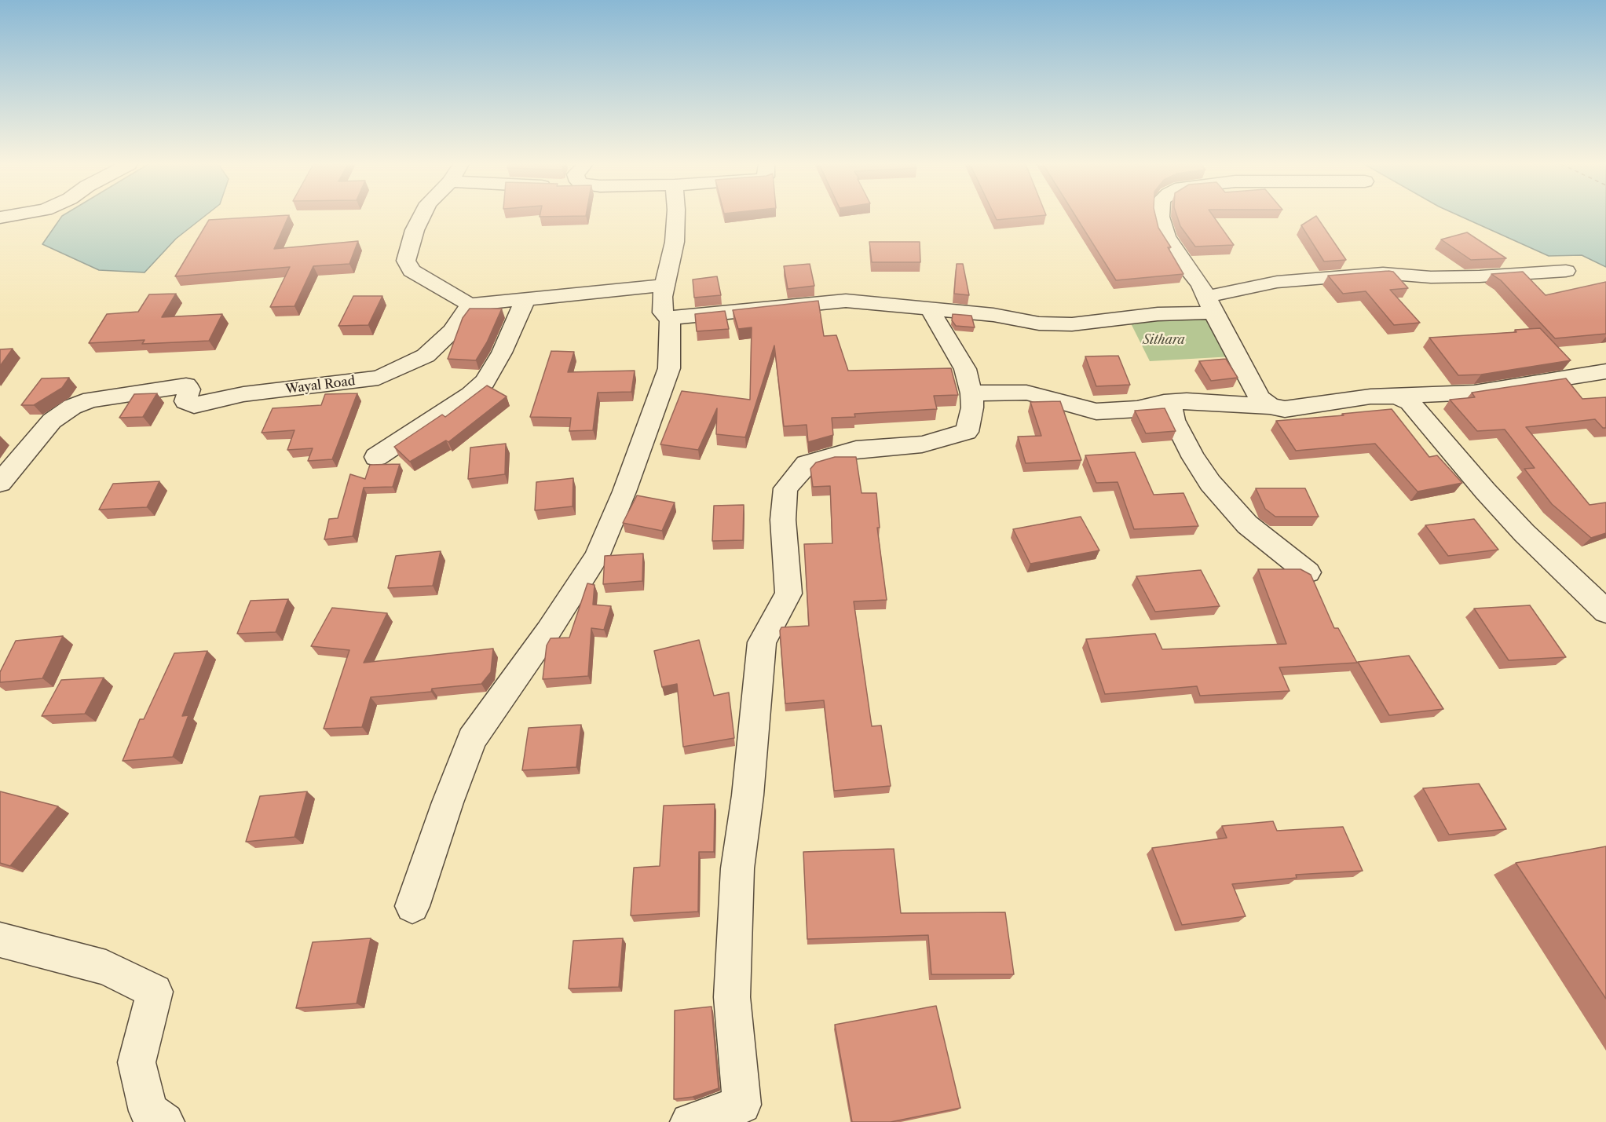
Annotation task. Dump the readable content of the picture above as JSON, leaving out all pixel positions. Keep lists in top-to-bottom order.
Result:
{
  "streets": {
    "street": ["Wayal Road"]
  },
  "parks": ["Sithara"]
}
